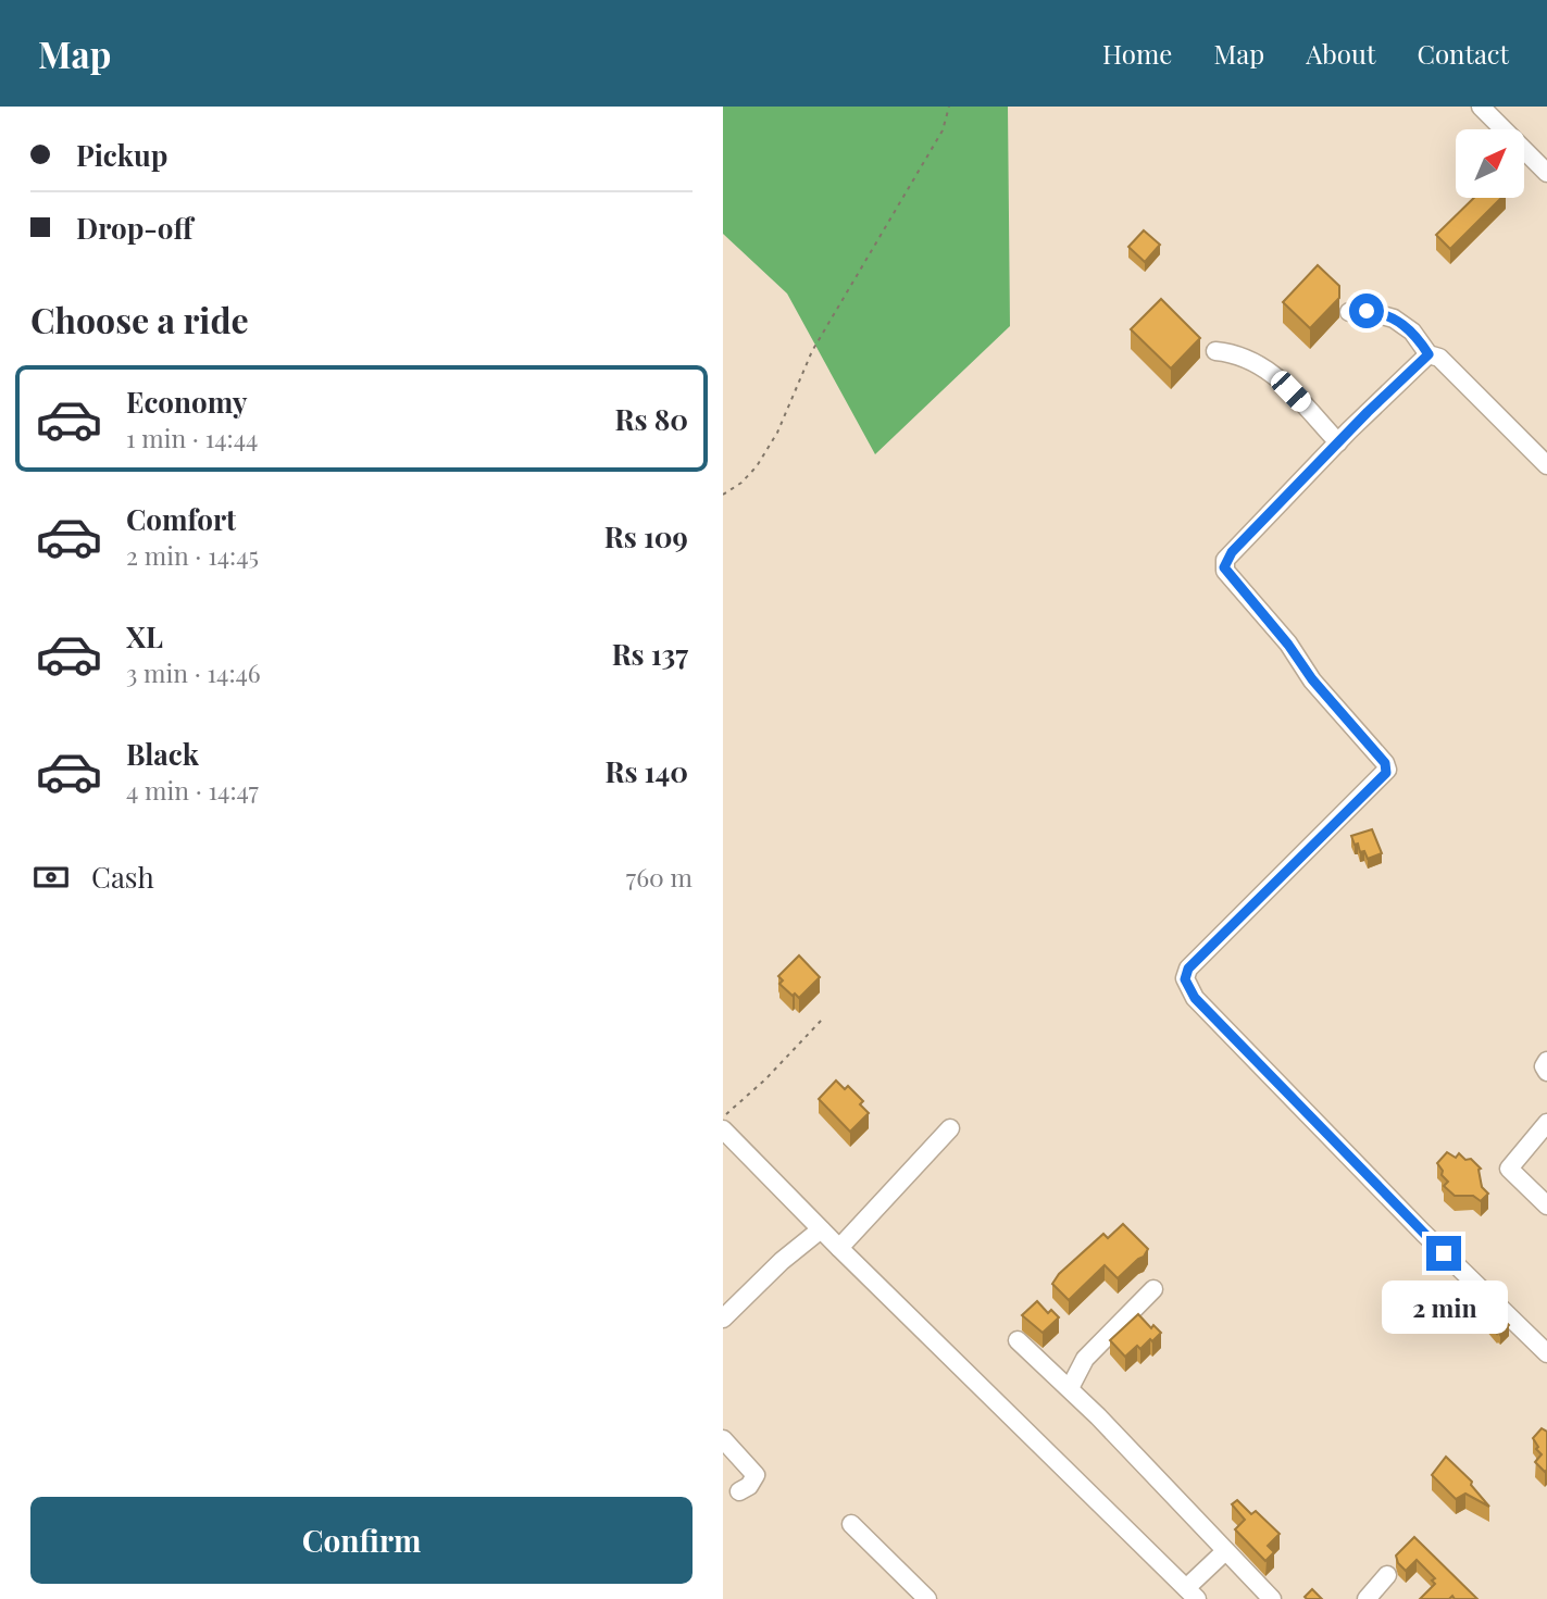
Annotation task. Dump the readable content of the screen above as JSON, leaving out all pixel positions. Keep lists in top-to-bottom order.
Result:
{
  "north": "top right",
  "page": {
    "header": "Map",
    "nav": [
      "Home",
      "Map",
      "About",
      "Contact"
    ],
    "banner": ["Pickup", "Drop-off"],
    "heading": "Choose a ride",
    "list": [
      {
        "name": "Economy",
        "note": "1 min · 14:44",
        "value": "Rs 80"
      },
      {
        "name": "Comfort",
        "note": "2 min · 14:45",
        "value": "Rs 109"
      },
      {
        "name": "XL",
        "note": "3 min · 14:46",
        "value": "Rs 137"
      },
      {
        "name": "Black",
        "note": "4 min · 14:47",
        "value": "Rs 140"
      }
    ],
    "pay": ["Cash", "760 m"],
    "bubble": "2 min",
    "buttons": "Confirm"
  }
}
